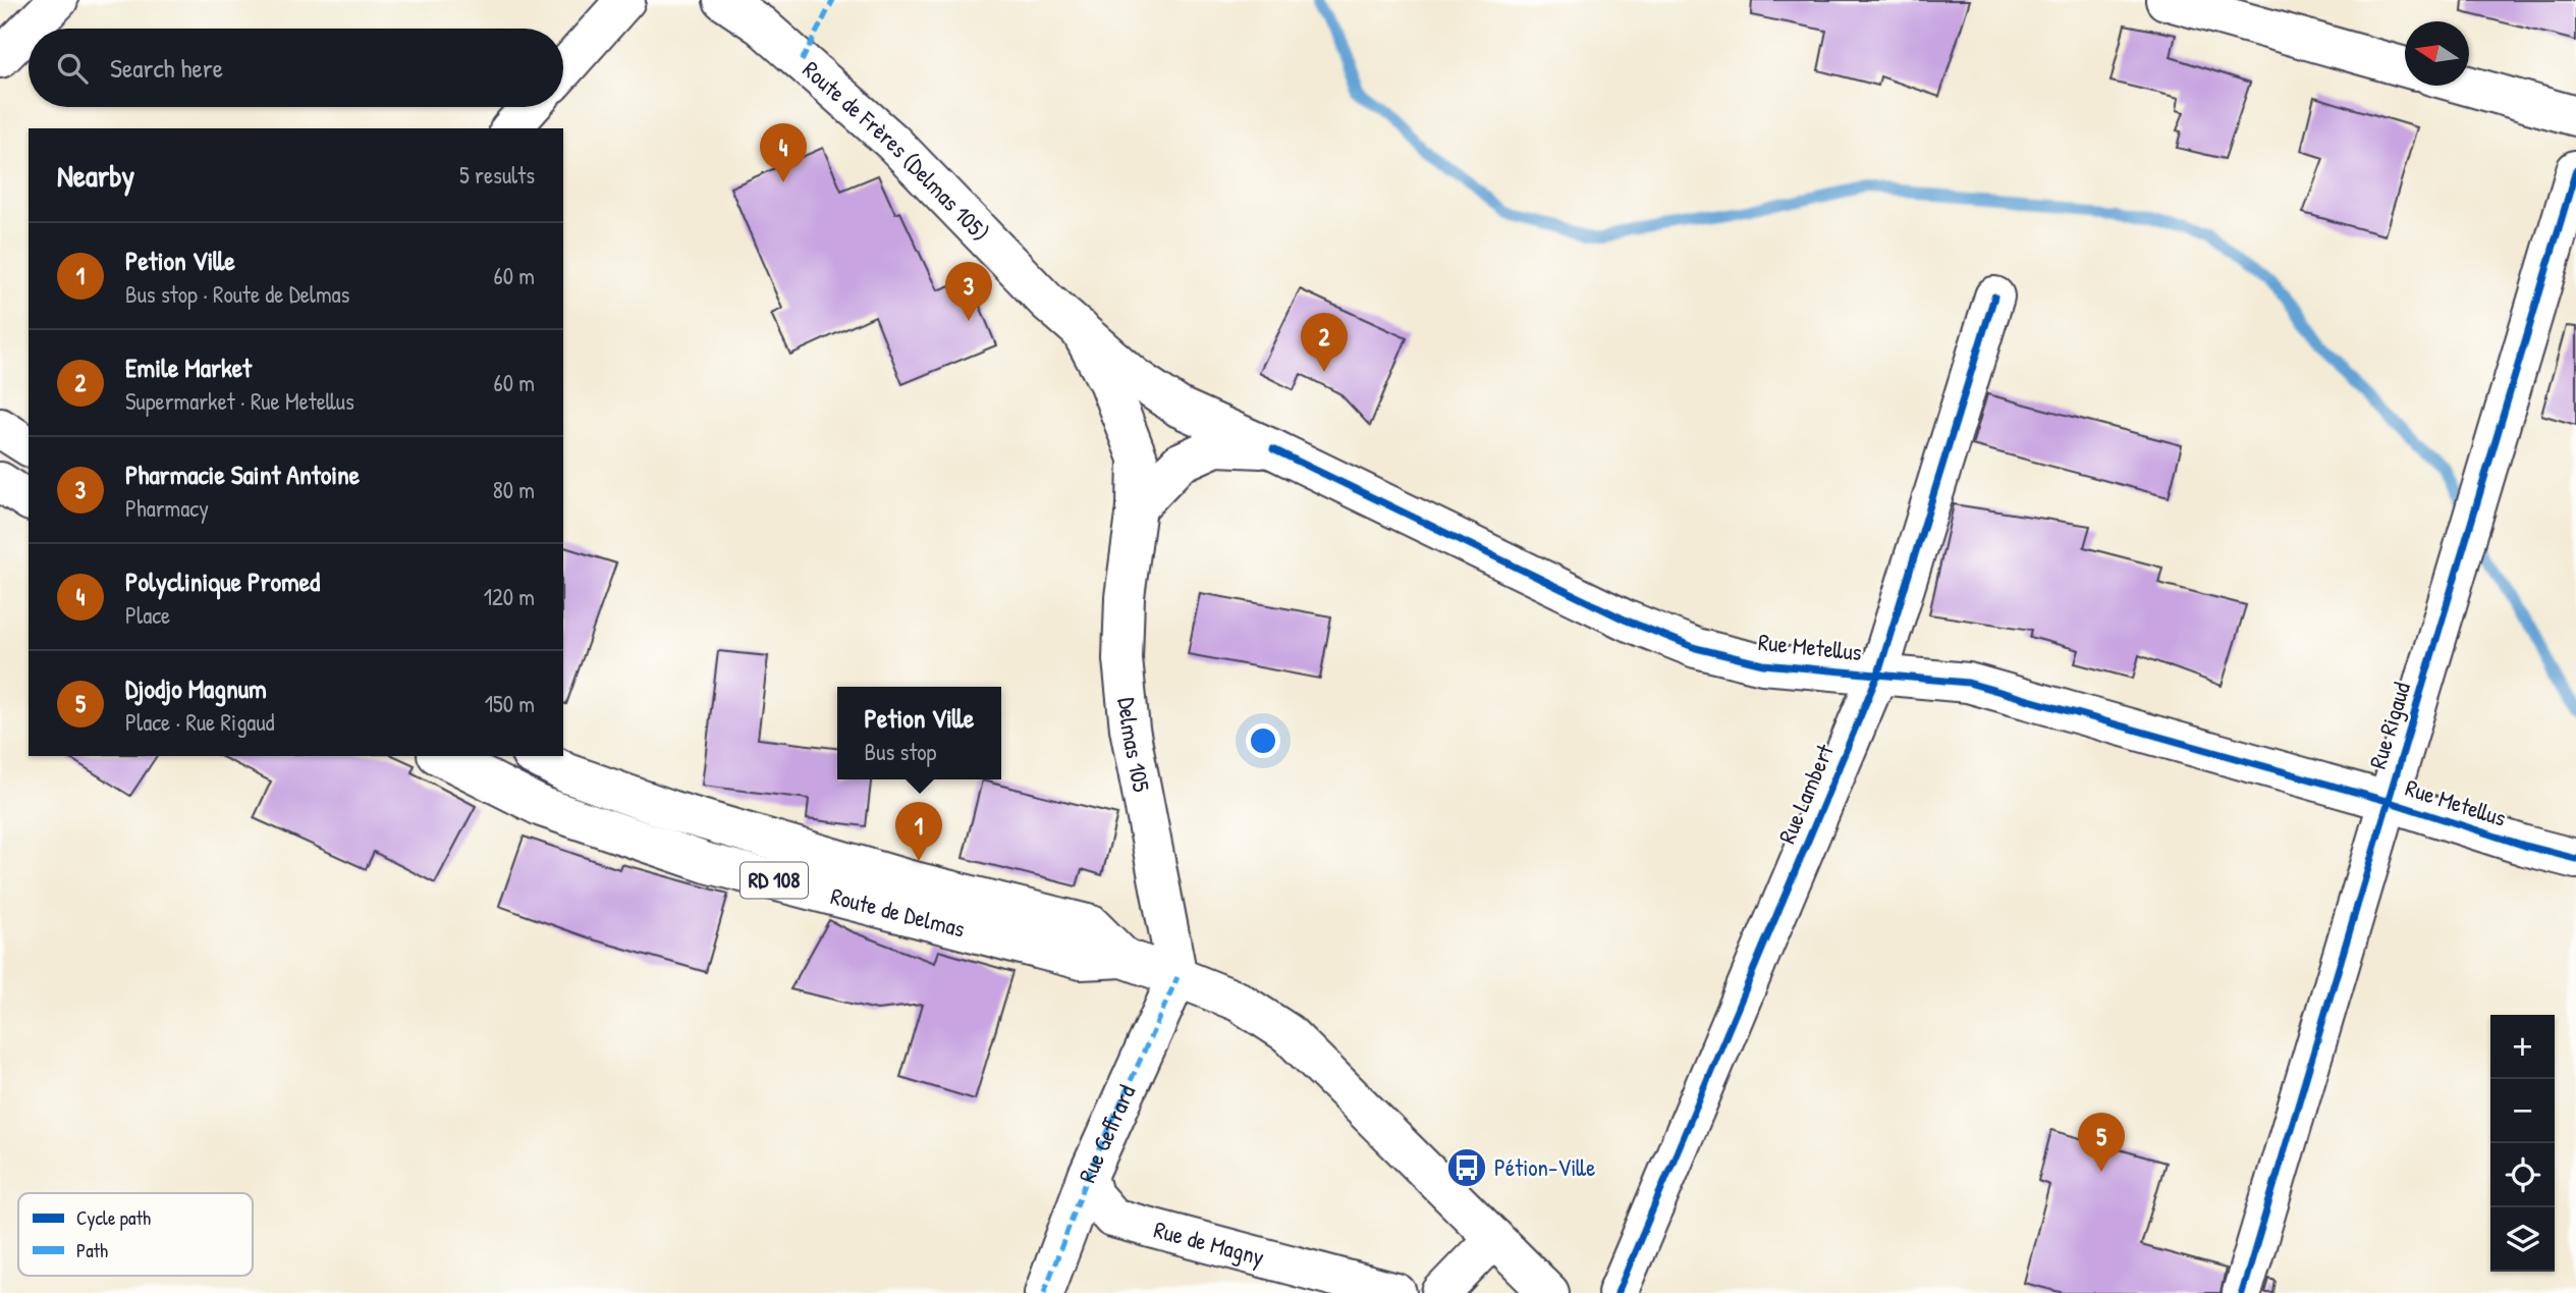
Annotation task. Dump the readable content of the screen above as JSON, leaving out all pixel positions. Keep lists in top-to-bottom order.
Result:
{
  "streets": {
    "street": [
      "Route de Frères (Delmas 105)",
      "Rue Metellus",
      "Rue Rigaud",
      "Delmas 105",
      "Rue Lambert",
      "RD 108",
      "Route de Delmas",
      "Rue Geffrard",
      "Rue de Magny"
    ]
  },
  "crossings": [
    ["Route de Frères (Delmas 105)", "Rue Metellus"],
    ["Route de Frères (Delmas 105)", "Delmas 105"],
    ["Rue Metellus", "Rue Rigaud"],
    ["Rue Metellus", "Rue Lambert"],
    ["Delmas 105", "Route de Delmas"],
    ["Delmas 105", "Rue Geffrard"],
    ["Route de Delmas", "Rue Geffrard"],
    ["Rue Geffrard", "Rue de Magny"]
  ],
  "places": {
    "bus stop": ["Pétion-Ville"]
  },
  "legend": ["Cycle path", "Path"],
  "north": "left",
  "page": {
    "search": "Search here",
    "pins": [
      "4",
      "3",
      "2",
      "1",
      "5"
    ],
    "heading": ["Nearby", "5 results"],
    "list": [
      {
        "mark": "1",
        "name": "Petion Ville",
        "note": "Bus stop · Route de Delmas",
        "value": "60 m"
      },
      {
        "mark": "2",
        "name": "Emile Market",
        "note": "Supermarket · Rue Metellus",
        "value": "60 m"
      },
      {
        "mark": "3",
        "name": "Pharmacie Saint Antoine",
        "note": "Pharmacy",
        "value": "80 m"
      },
      {
        "mark": "4",
        "name": "Polyclinique Promed",
        "note": "Place",
        "value": "120 m"
      },
      {
        "mark": "5",
        "name": "Djodjo Magnum",
        "note": "Place · Rue Rigaud",
        "value": "150 m"
      }
    ],
    "popup": ["Petion Ville", "Bus stop"],
    "map_buttons": ["+", "−"]
  }
}
